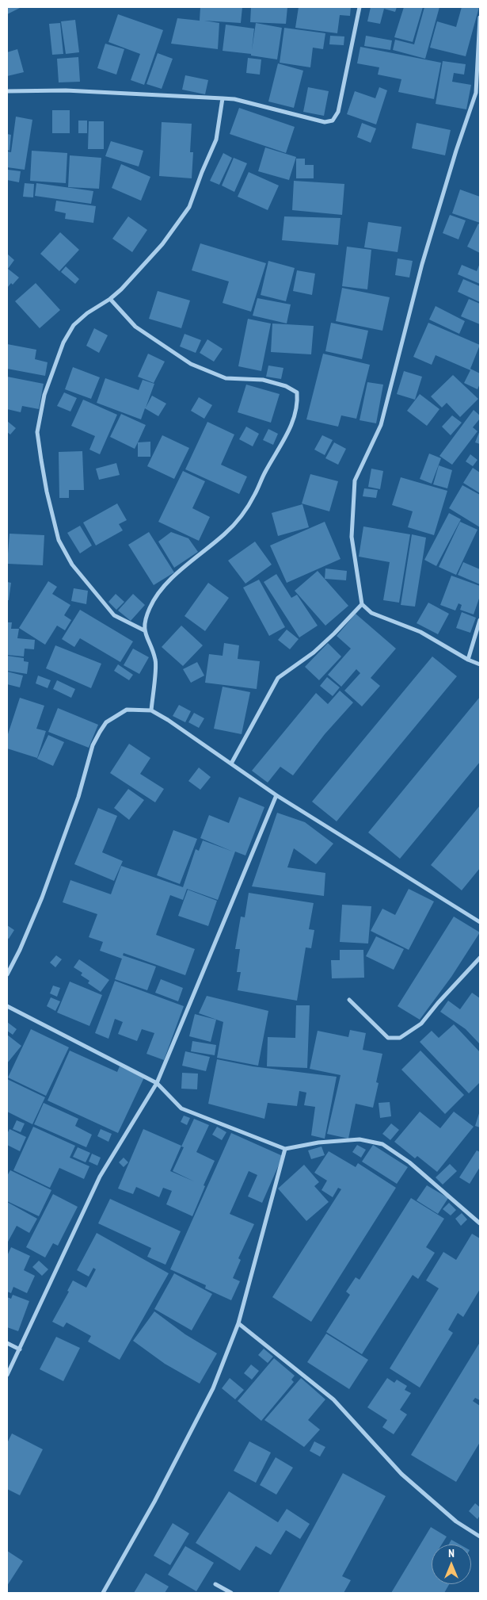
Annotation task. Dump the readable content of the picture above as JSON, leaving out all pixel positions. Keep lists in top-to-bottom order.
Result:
{
  "north": "top"
}
